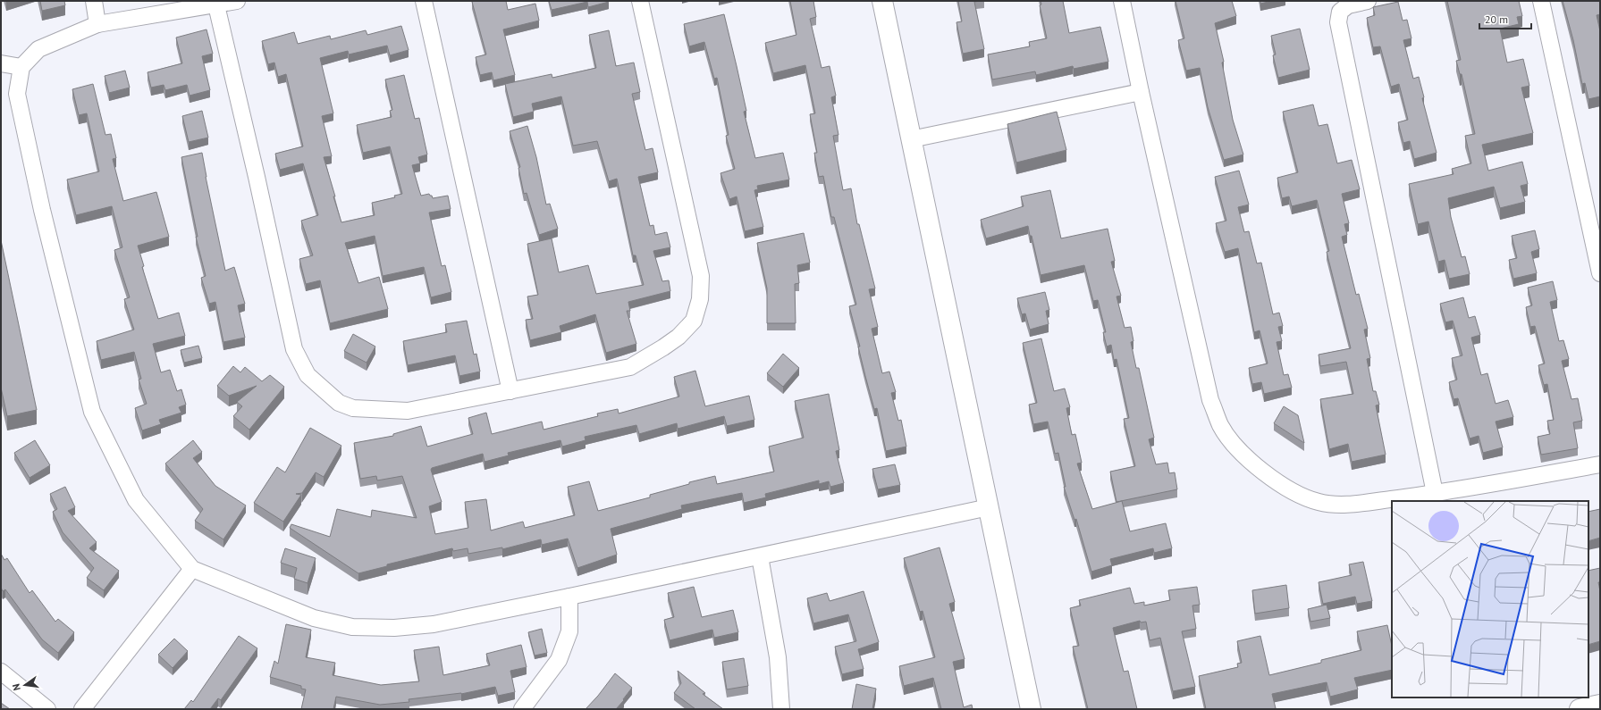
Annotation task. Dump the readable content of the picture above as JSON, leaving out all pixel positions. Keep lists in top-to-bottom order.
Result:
{
  "scale_bar": "20 m",
  "north": "left"
}
